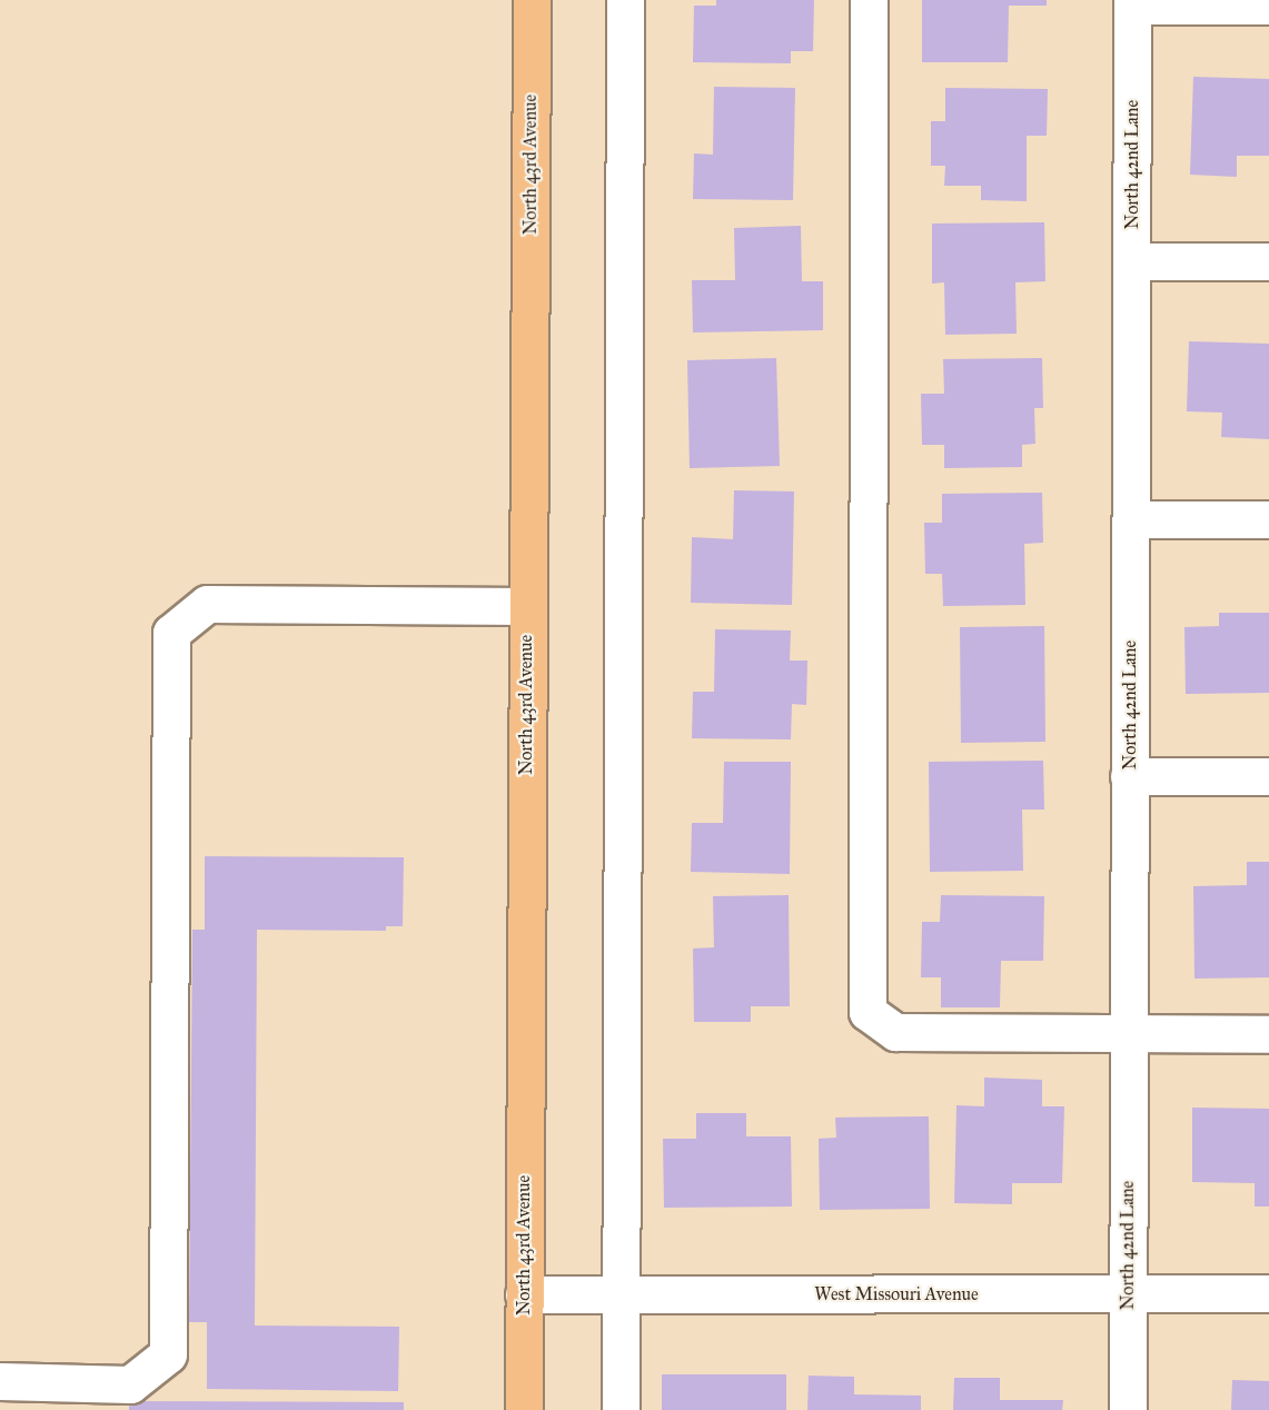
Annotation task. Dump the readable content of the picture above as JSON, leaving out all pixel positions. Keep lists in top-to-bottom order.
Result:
{
  "streets": {
    "main road": ["North 43rd Avenue"],
    "street": ["North 42nd Lane", "West Missouri Avenue"]
  },
  "crossings": [
    ["North 43rd Avenue", "West Missouri Avenue"],
    ["North 42nd Lane", "West Missouri Avenue"]
  ]
}
